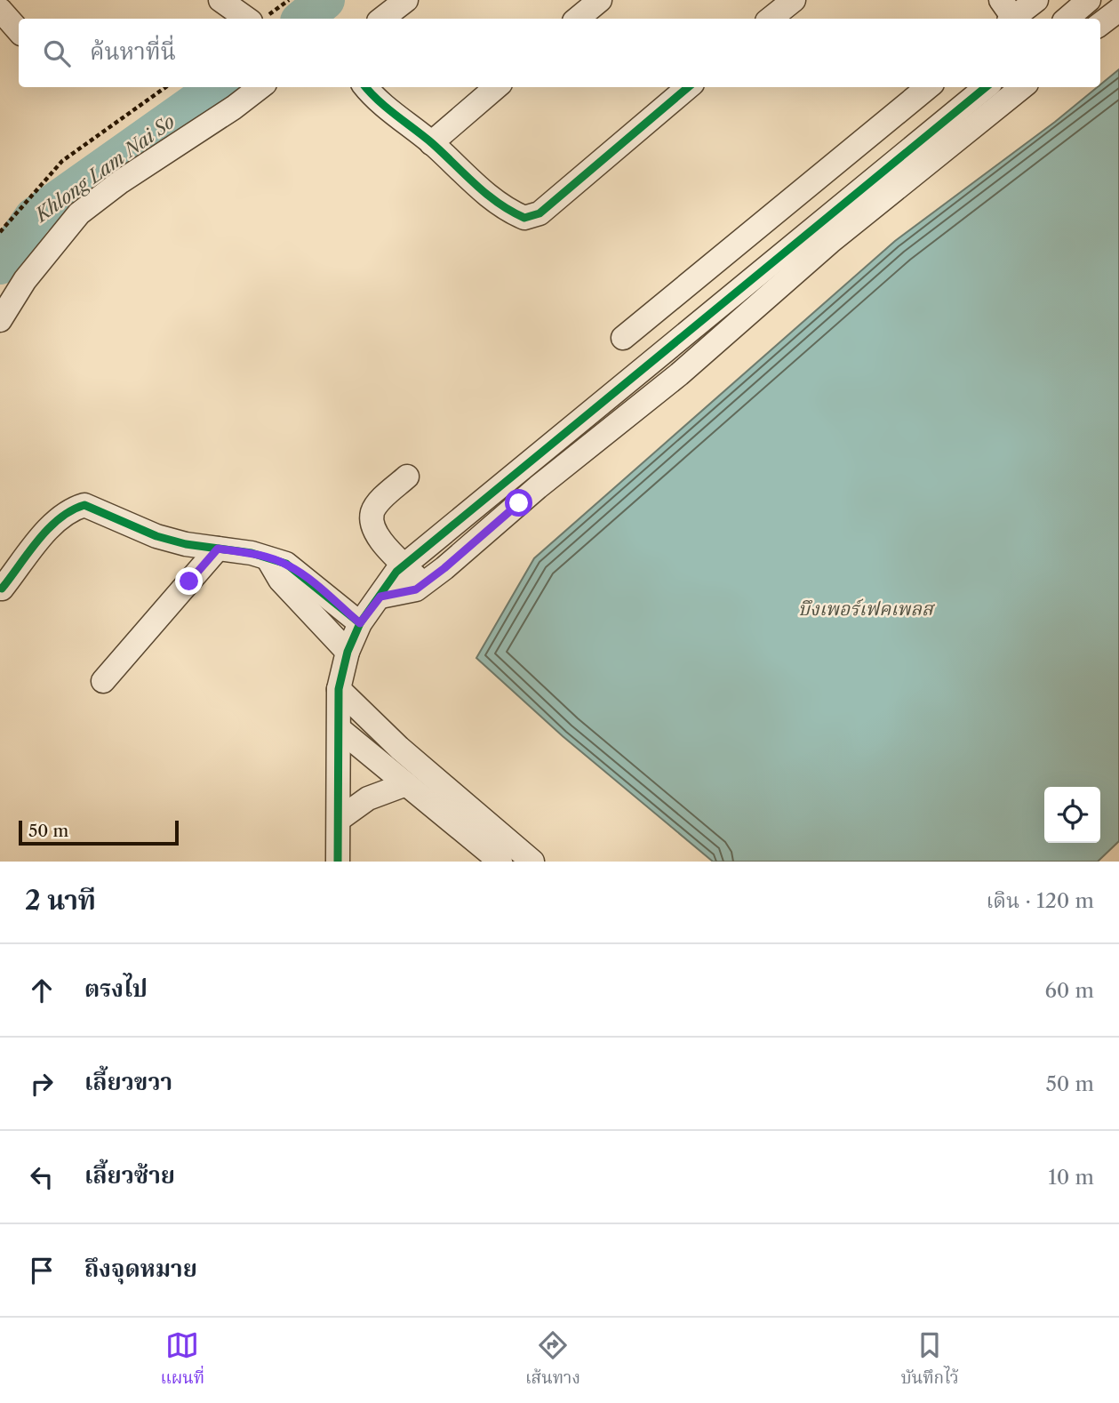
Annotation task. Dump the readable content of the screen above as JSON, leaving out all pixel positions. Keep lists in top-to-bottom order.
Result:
{
  "water": ["Khlong Lam Nai So", "บึงเพอร์เฟคเพลส"],
  "scale_bar": "50 m",
  "page": {
    "search": "ค้นหาที่นี่",
    "scale": "50 m",
    "heading": ["2 นาที", "เดิน · 120 m"],
    "list": [
      ["ตรงไป", "60 m"],
      ["เลี้ยวขวา", "50 m"],
      ["เลี้ยวซ้าย", "10 m"],
      "ถึงจุดหมาย"
    ],
    "nav": ["แผนที่", "เส้นทาง", "บันทึกไว้"]
  }
}
